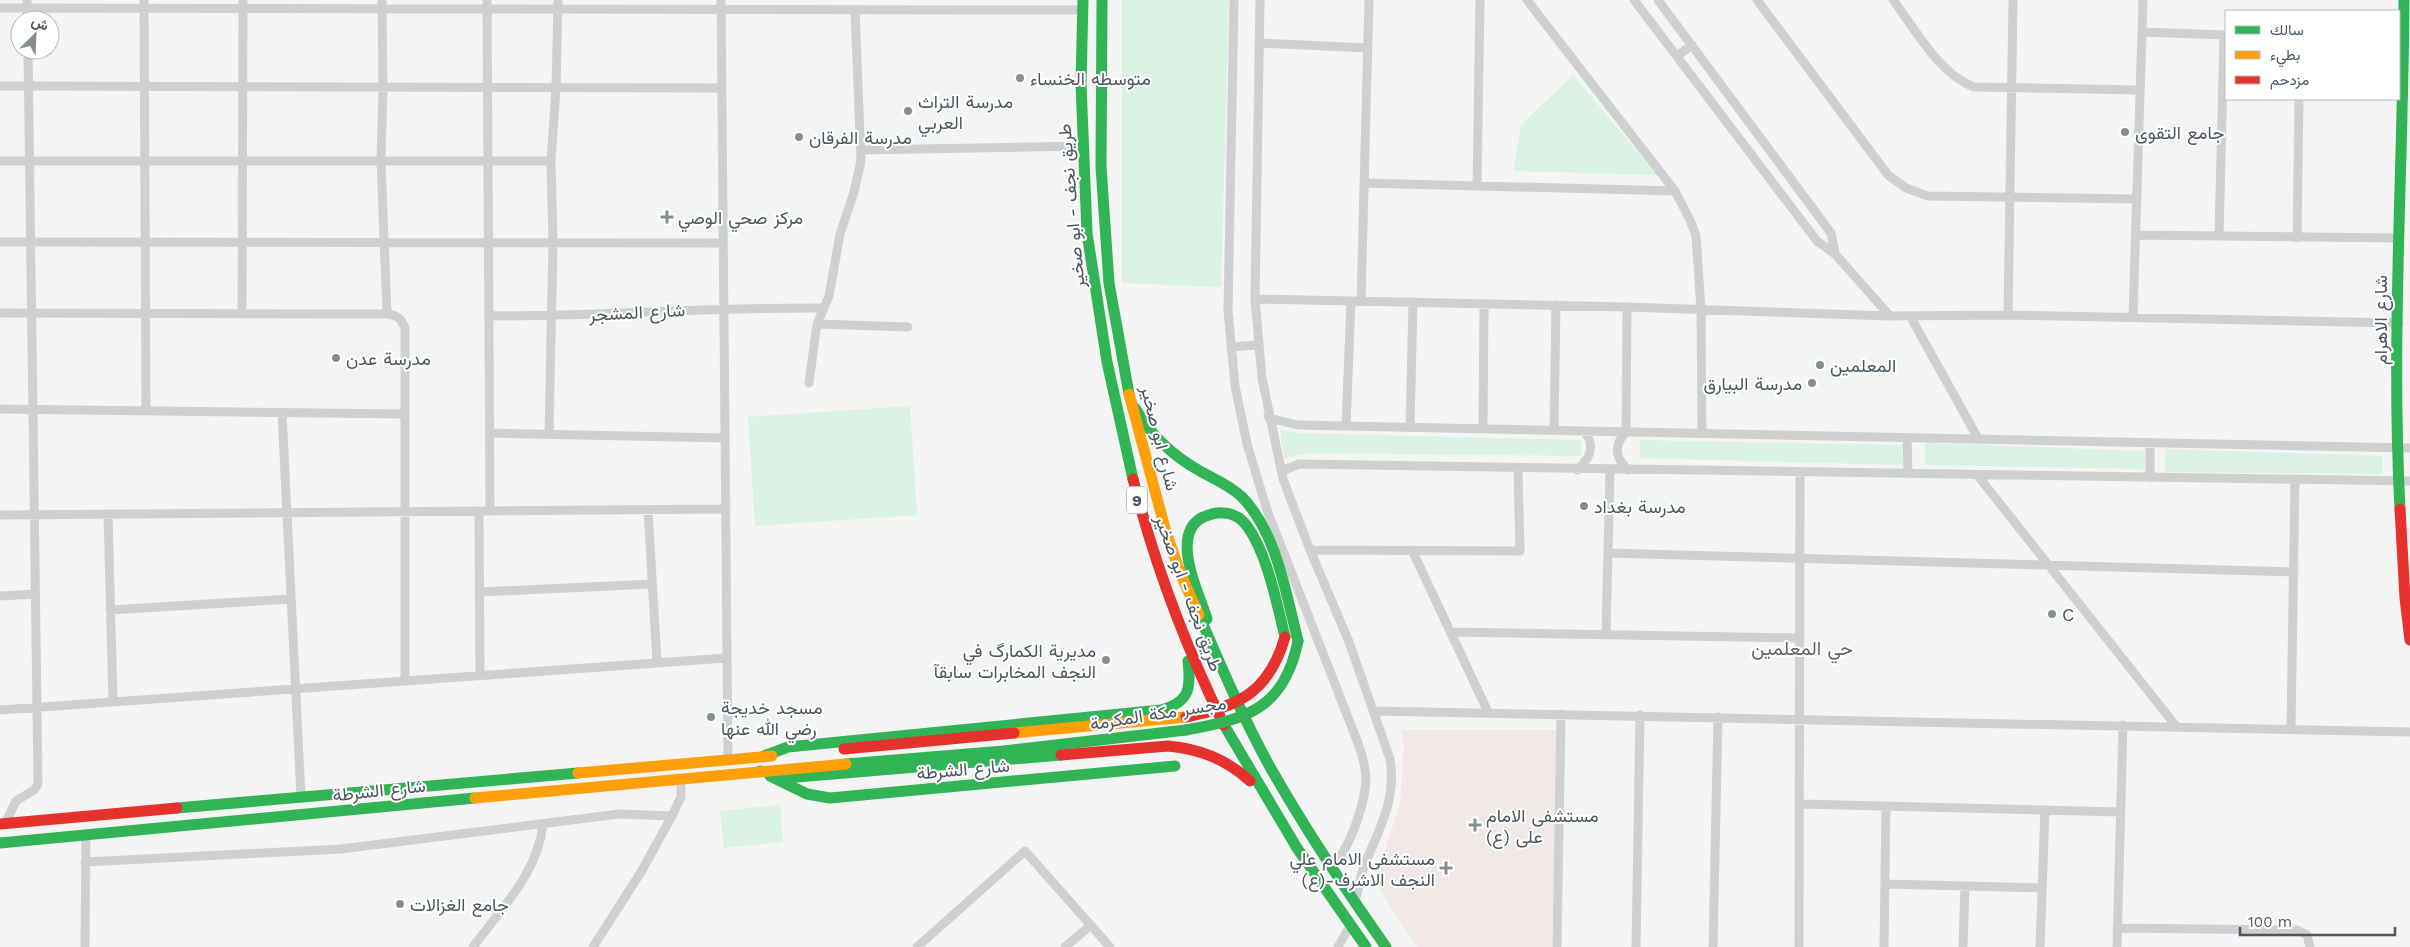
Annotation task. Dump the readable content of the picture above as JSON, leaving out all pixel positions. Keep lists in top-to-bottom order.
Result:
{
  "streets": {
    "main road": [
      "طريق نجف - ابو صخير",
      "شارع الاهرام",
      "شارع ابو صخير",
      "9",
      "مجسر مكة المكرمة",
      "شارع الشرطة"
    ],
    "street": ["شارع المشجر"]
  },
  "crossings": [
    ["طريق نجف - ابو صخير", "شارع ابو صخير"],
    ["شارع ابو صخير", "9"],
    ["شارع ابو صخير", "مجسر مكة المكرمة"],
    ["مجسر مكة المكرمة", "شارع الشرطة"]
  ],
  "districts": ["حي المعلمين"],
  "places": {
    "other": [
      "متوسطه الخنساء",
      "مدرسة التراث العربي",
      "جامع التقوى",
      "مدرسة الفرقان",
      "مدرسة عدن",
      "المعلمين",
      "مدرسة البيارق",
      "مدرسة بغداد",
      "C",
      "مديرية الكمارگ في النجف المخابرات سابقآ",
      "مسجد خديجة رضي الله عنها",
      "جامع الغزالات"
    ],
    "health": ["مركز صحي الوصي", "مستشفی الامام علی (ع)", "مستشفى الامام علي (ع)-النجف الاشرف"]
  },
  "legend": ["سالك", "بطيء", "مزدحم"],
  "scale_bar": "100 m",
  "north": "top right"
}
